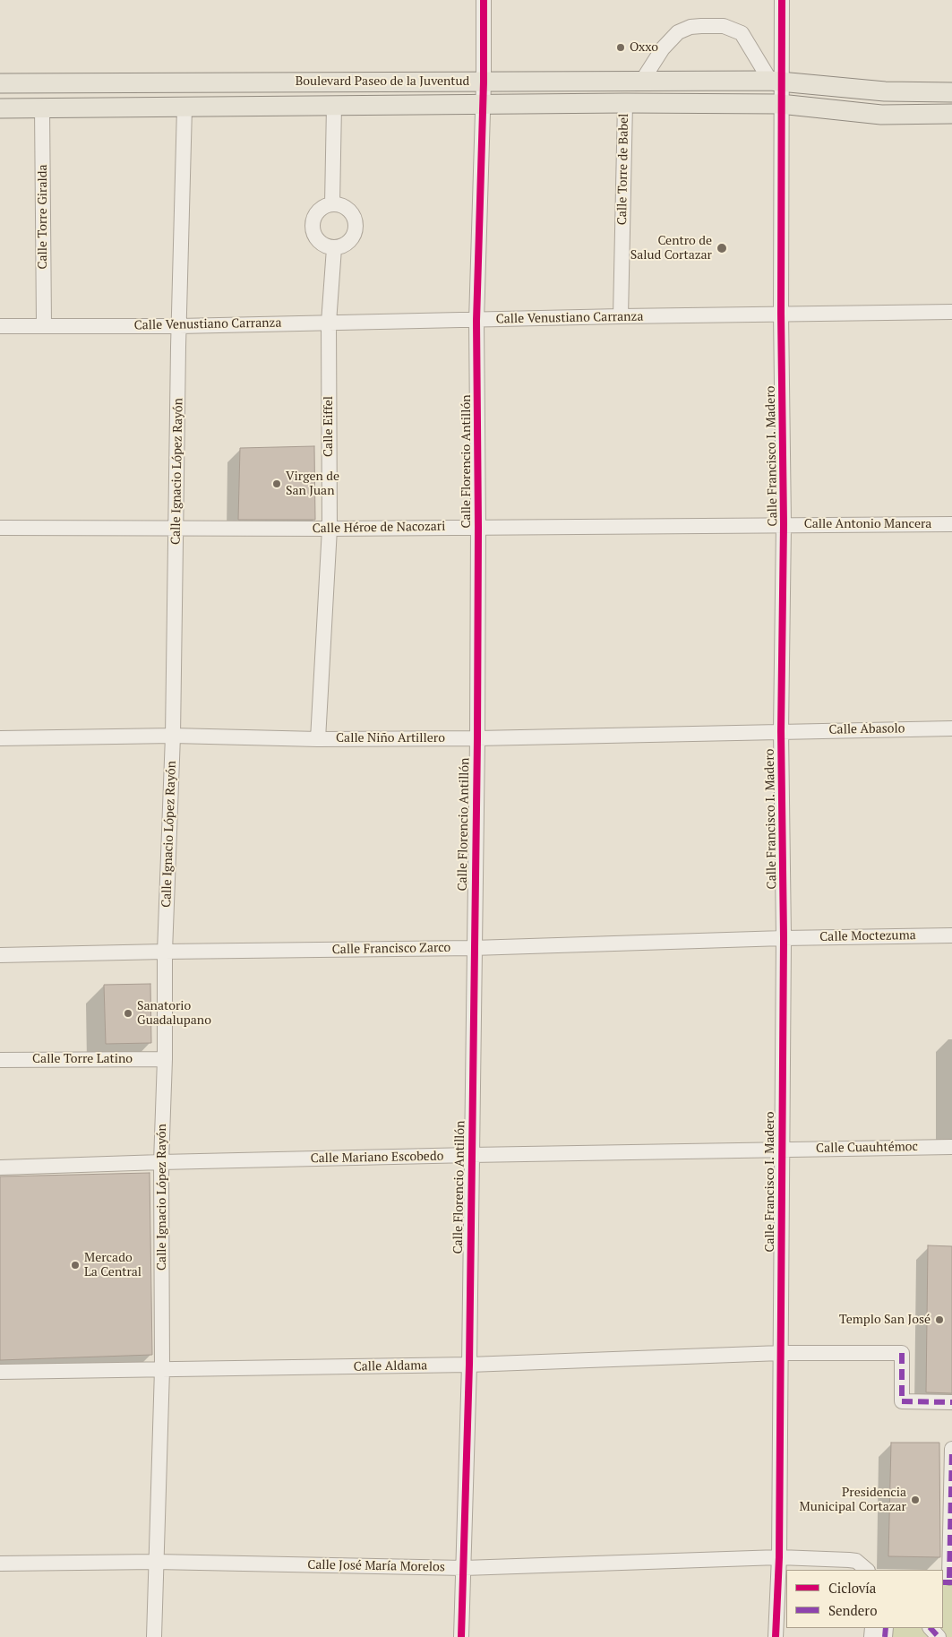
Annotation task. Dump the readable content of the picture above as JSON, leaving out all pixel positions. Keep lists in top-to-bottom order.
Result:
{
  "streets": {
    "main road": ["Boulevard Paseo de la Juventud"],
    "street": [
      "Calle Torre de Babel",
      "Calle Torre Giralda",
      "Calle Venustiano Carranza",
      "Calle Eiffel",
      "Calle Francisco I. Madero",
      "Calle Florencio Antillón",
      "Calle Ignacio López Rayón",
      "Calle Antonio Mancera",
      "Calle Héroe de Nacozari",
      "Calle Abasolo",
      "Calle Niño Artillero",
      "Calle Moctezuma",
      "Calle Francisco Zarco",
      "Calle Torre Latino",
      "Calle Cuauhtémoc",
      "Calle Mariano Escobedo",
      "Calle Aldama",
      "Calle José María Morelos"
    ]
  },
  "crossings": [
    ["Boulevard Paseo de la Juventud", "Calle Torre de Babel"],
    ["Boulevard Paseo de la Juventud", "Calle Torre Giralda"],
    ["Boulevard Paseo de la Juventud", "Calle Francisco I. Madero"],
    ["Boulevard Paseo de la Juventud", "Calle Florencio Antillón"],
    ["Boulevard Paseo de la Juventud", "Calle Ignacio López Rayón"],
    ["Calle Torre de Babel", "Calle Venustiano Carranza"],
    ["Calle Torre Giralda", "Calle Venustiano Carranza"],
    ["Calle Venustiano Carranza", "Calle Eiffel"],
    ["Calle Venustiano Carranza", "Calle Francisco I. Madero"],
    ["Calle Venustiano Carranza", "Calle Florencio Antillón"],
    ["Calle Venustiano Carranza", "Calle Ignacio López Rayón"],
    ["Calle Eiffel", "Calle Héroe de Nacozari"],
    ["Calle Eiffel", "Calle Niño Artillero"],
    ["Calle Francisco I. Madero", "Calle Antonio Mancera"],
    ["Calle Francisco I. Madero", "Calle Héroe de Nacozari"],
    ["Calle Francisco I. Madero", "Calle Abasolo"],
    ["Calle Francisco I. Madero", "Calle Niño Artillero"],
    ["Calle Francisco I. Madero", "Calle Moctezuma"],
    ["Calle Francisco I. Madero", "Calle Francisco Zarco"],
    ["Calle Francisco I. Madero", "Calle Cuauhtémoc"],
    ["Calle Francisco I. Madero", "Calle Mariano Escobedo"],
    ["Calle Francisco I. Madero", "Calle Aldama"],
    ["Calle Francisco I. Madero", "Calle José María Morelos"],
    ["Calle Florencio Antillón", "Calle Héroe de Nacozari"],
    ["Calle Florencio Antillón", "Calle Niño Artillero"],
    ["Calle Florencio Antillón", "Calle Francisco Zarco"],
    ["Calle Florencio Antillón", "Calle Mariano Escobedo"],
    ["Calle Florencio Antillón", "Calle Aldama"],
    ["Calle Florencio Antillón", "Calle José María Morelos"],
    ["Calle Ignacio López Rayón", "Calle Héroe de Nacozari"],
    ["Calle Ignacio López Rayón", "Calle Niño Artillero"],
    ["Calle Ignacio López Rayón", "Calle Francisco Zarco"],
    ["Calle Ignacio López Rayón", "Calle Torre Latino"],
    ["Calle Ignacio López Rayón", "Calle Mariano Escobedo"],
    ["Calle Ignacio López Rayón", "Calle Aldama"],
    ["Calle Ignacio López Rayón", "Calle José María Morelos"],
    ["Calle Antonio Mancera", "Calle Héroe de Nacozari"],
    ["Calle Abasolo", "Calle Niño Artillero"],
    ["Calle Moctezuma", "Calle Francisco Zarco"],
    ["Calle Cuauhtémoc", "Calle Mariano Escobedo"]
  ],
  "places": [
    "Oxxo",
    "Centro de Salud Cortazar",
    "Virgen de San Juan",
    "Sanatorio Guadalupano",
    "Mercado La Central",
    "Templo San José",
    "Presidencia Municipal Cortazar"
  ],
  "legend": ["Ciclovía", "Sendero"]
}
